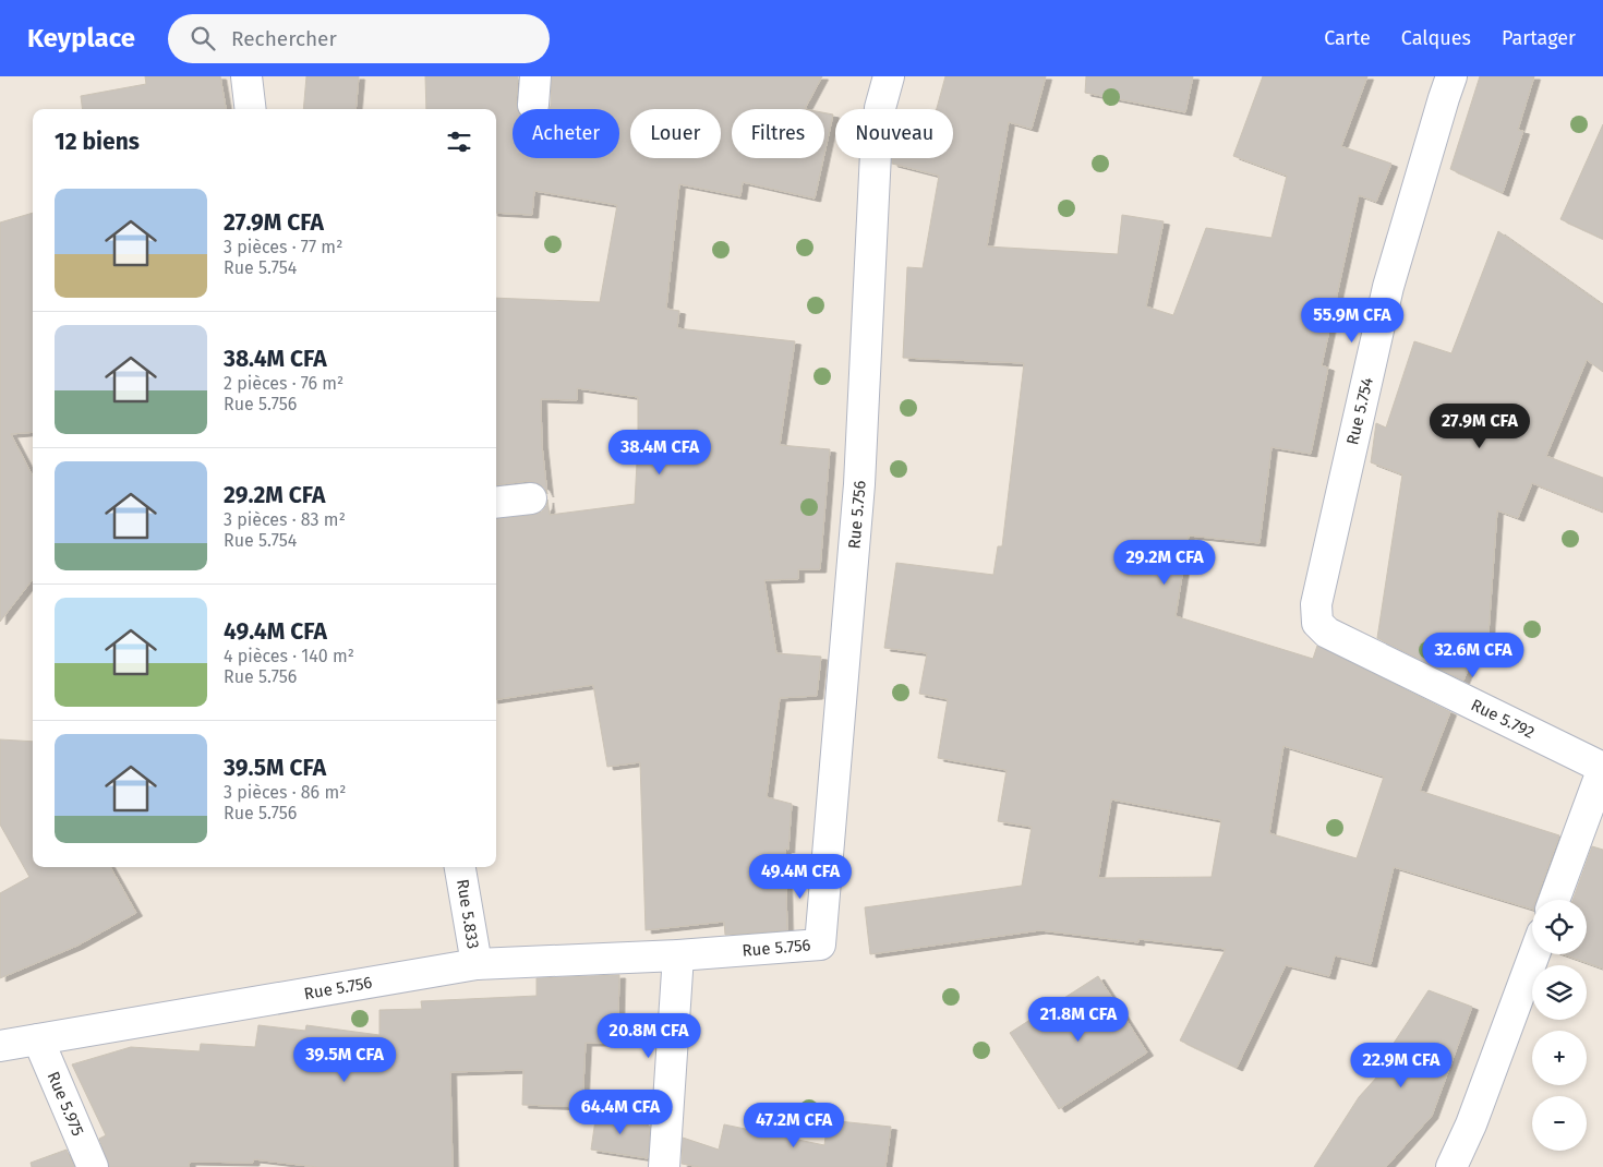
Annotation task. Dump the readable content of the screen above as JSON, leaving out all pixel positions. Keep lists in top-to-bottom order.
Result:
{
  "streets": {
    "street": [
      "Rue 5.754",
      "Rue 5.756",
      "Rue 5.792",
      "Rue 5.833",
      "Rue 5.975"
    ]
  },
  "crossings": [
    ["Rue 5.754", "Rue 5.792"],
    ["Rue 5.756", "Rue 5.833"],
    ["Rue 5.756", "Rue 5.975"]
  ],
  "page": {
    "header": "Keyplace",
    "search": "Rechercher",
    "nav": ["Carte", "Calques", "Partager"],
    "chip": [
      "Acheter",
      "Louer",
      "Filtres",
      "Nouveau"
    ],
    "heading": "12 biens",
    "list": [
      {
        "name": "27.9M CFA",
        "note": "3 pièces · 77 m² · Rue 5.754"
      },
      {
        "name": "38.4M CFA",
        "note": "2 pièces · 76 m² · Rue 5.756"
      },
      {
        "name": "29.2M CFA",
        "note": "3 pièces · 83 m² · Rue 5.754"
      },
      {
        "name": "49.4M CFA",
        "note": "4 pièces · 140 m² · Rue 5.756"
      },
      {
        "name": "39.5M CFA",
        "note": "3 pièces · 86 m² · Rue 5.756"
      }
    ],
    "price": [
      "55.9M CFA",
      "27.9M CFA",
      "38.4M CFA",
      "29.2M CFA",
      "32.6M CFA",
      "49.4M CFA",
      "21.8M CFA",
      "20.8M CFA",
      "39.5M CFA",
      "22.9M CFA",
      "64.4M CFA",
      "47.2M CFA"
    ],
    "map_buttons": ["+", "−"]
  }
}
